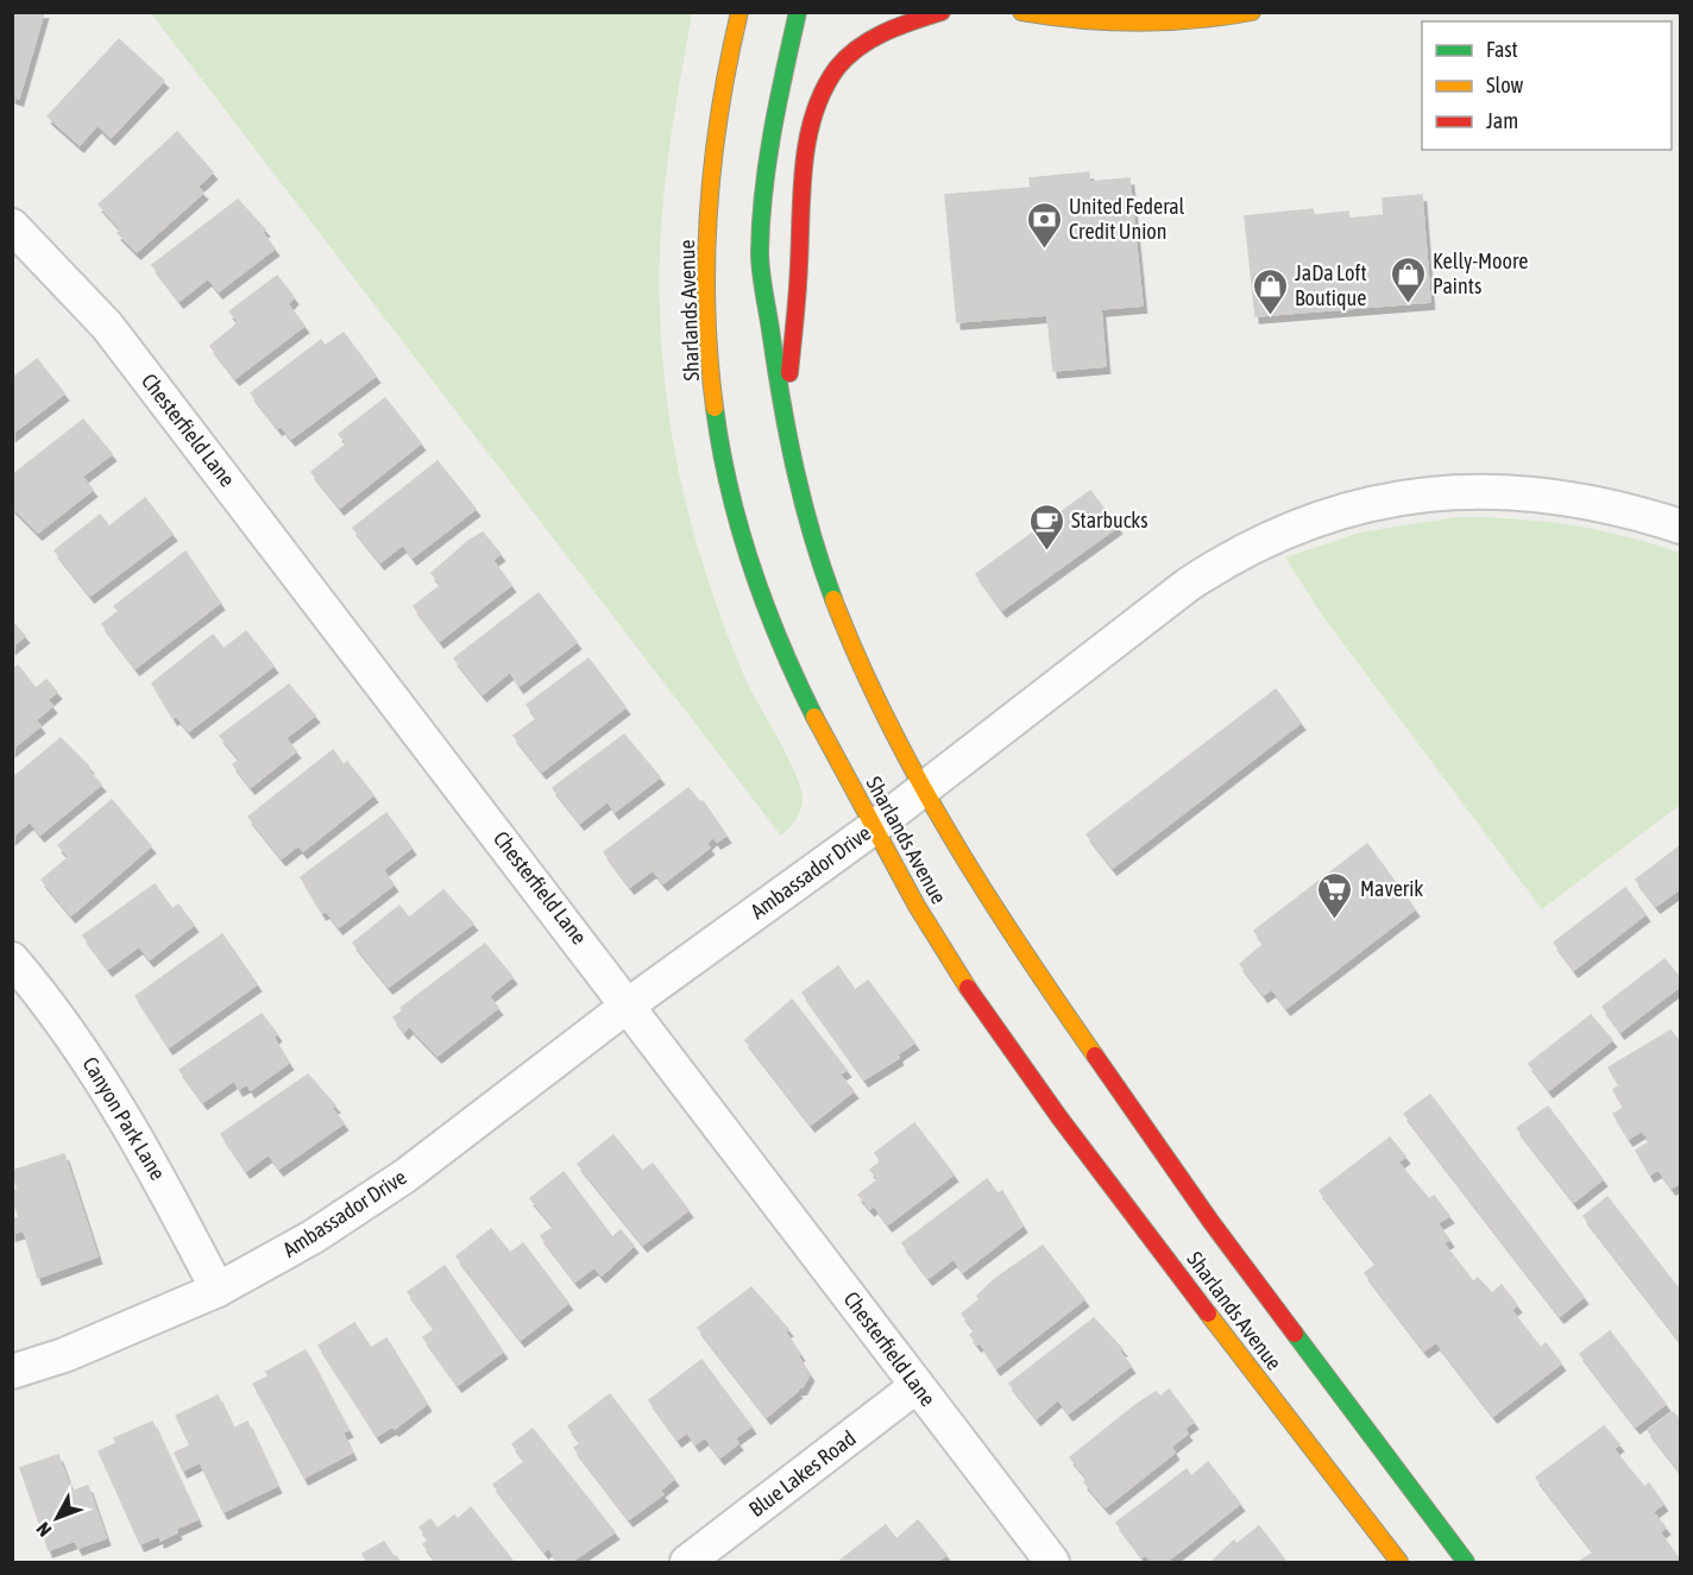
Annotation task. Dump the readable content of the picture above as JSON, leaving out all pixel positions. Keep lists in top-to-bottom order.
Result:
{
  "streets": {
    "main road": ["Sharlands Avenue"],
    "street": [
      "Chesterfield Lane",
      "Ambassador Drive",
      "Canyon Park Lane",
      "Blue Lakes Road"
    ]
  },
  "crossings": [
    ["Sharlands Avenue", "Ambassador Drive"],
    ["Chesterfield Lane", "Ambassador Drive"],
    ["Chesterfield Lane", "Blue Lakes Road"],
    ["Ambassador Drive", "Canyon Park Lane"]
  ],
  "places": {
    "bank": ["United Federal Credit Union"],
    "shop": ["Kelly-Moore Paints", "JaDa Loft Boutique"],
    "cafe": ["Starbucks"],
    "supermarket": ["Maverik"]
  },
  "legend": ["Fast", "Slow", "Jam"],
  "north": "bottom left"
}
